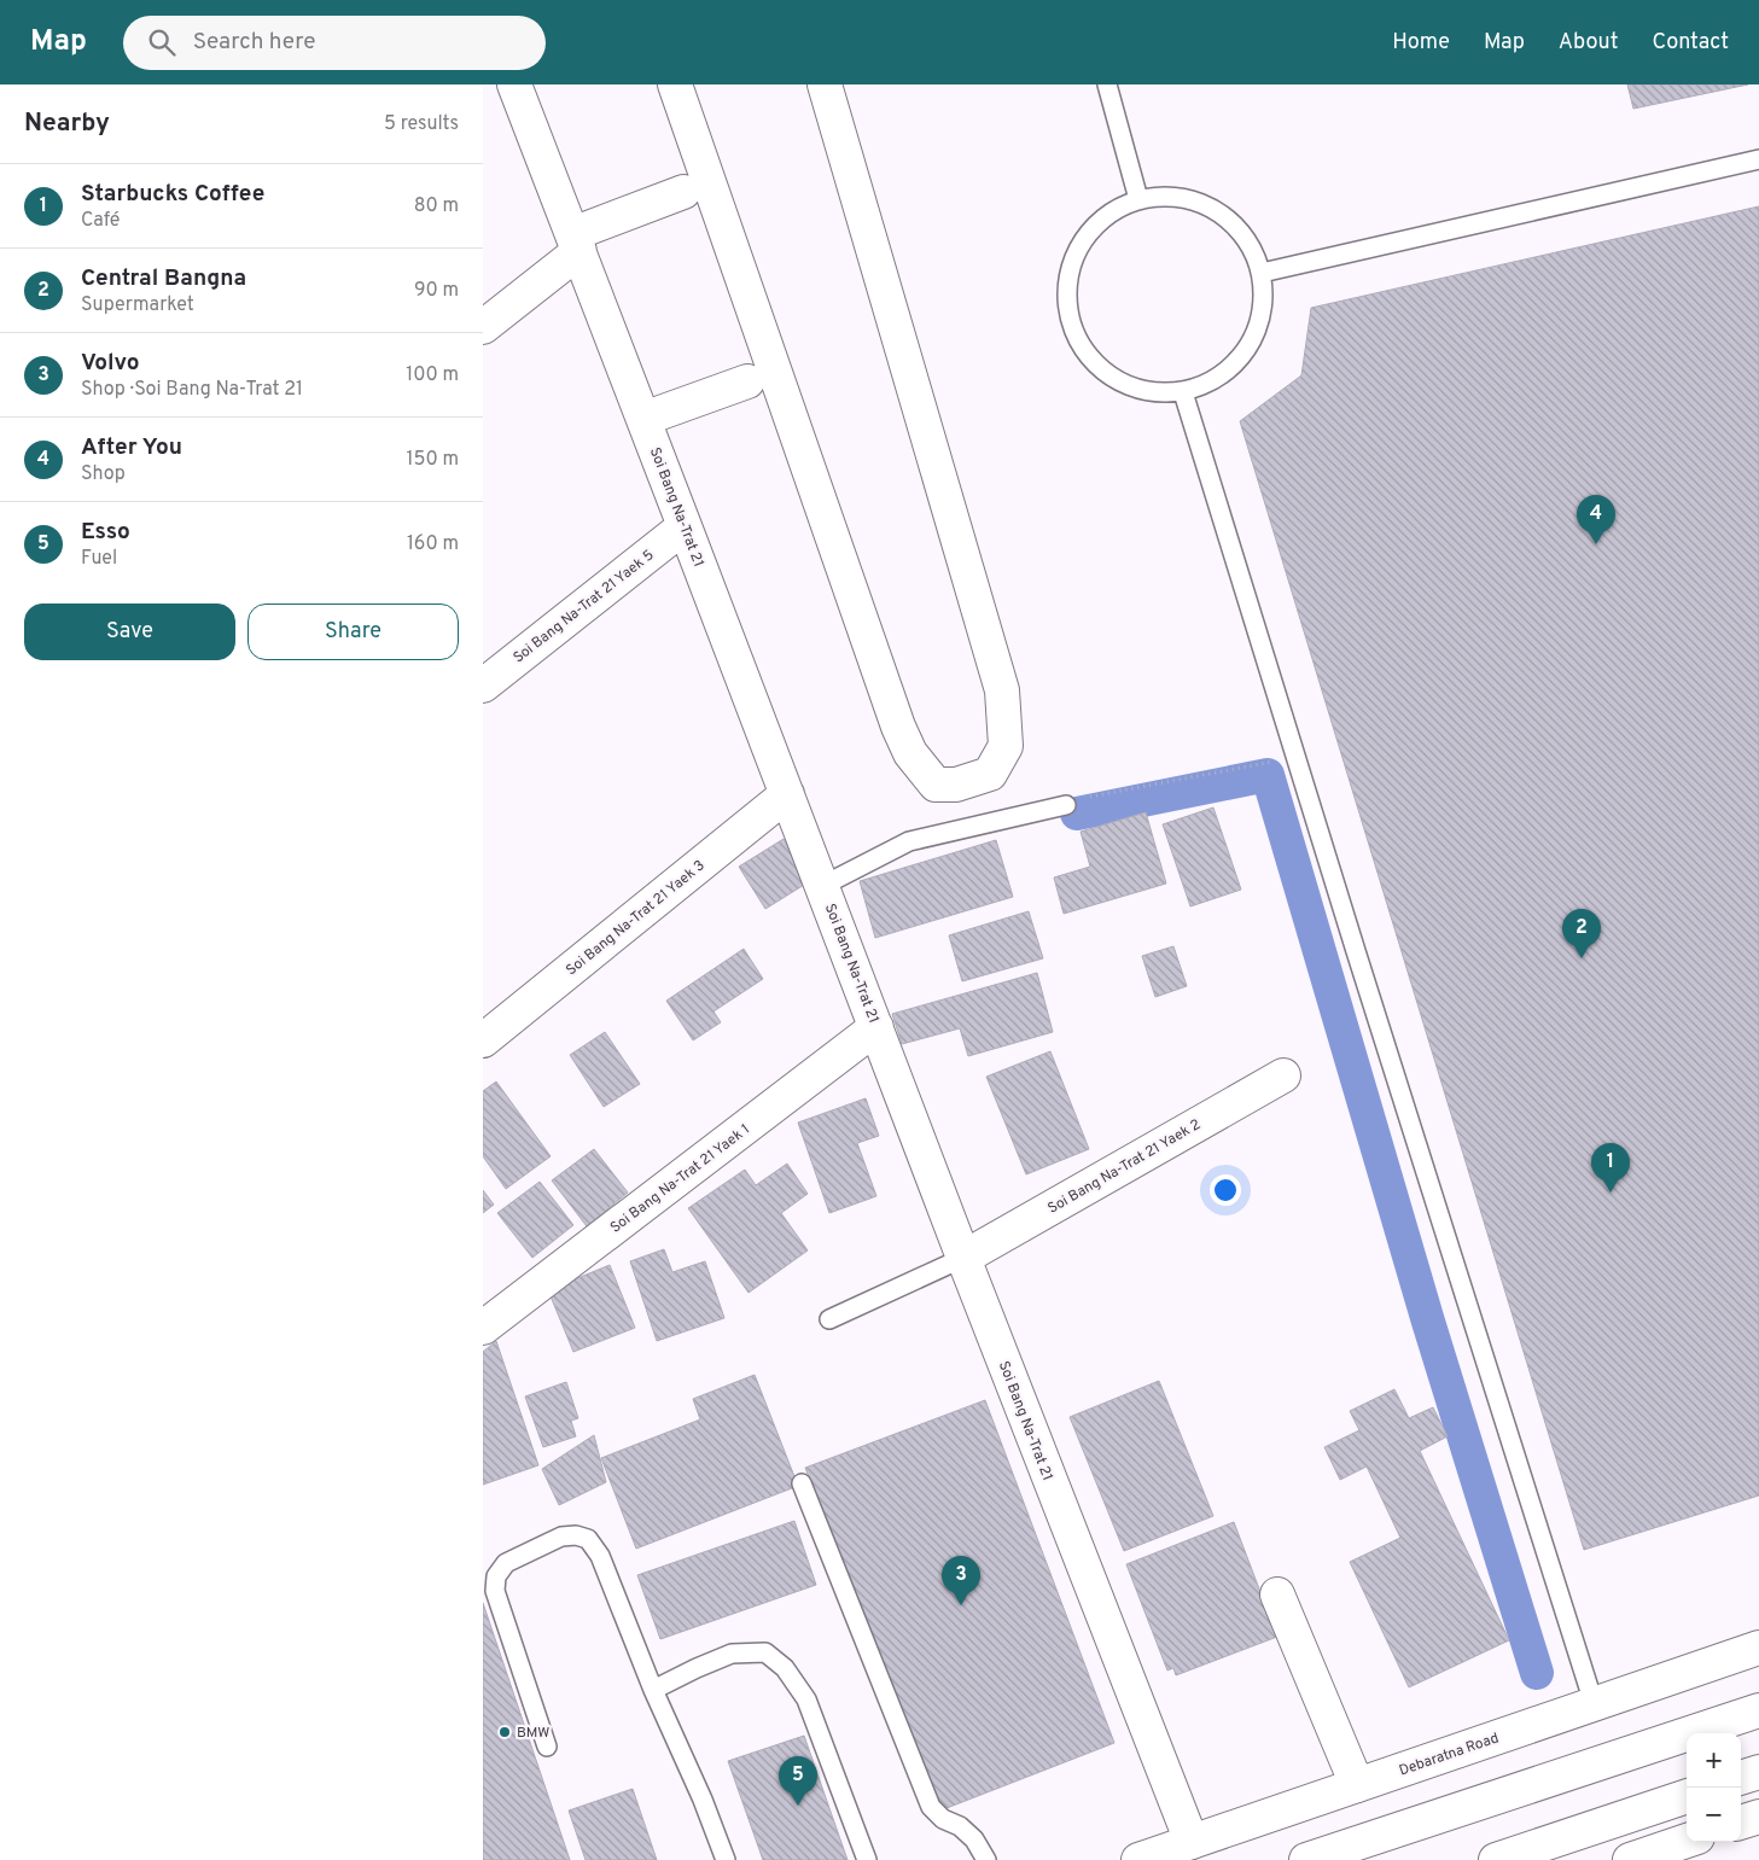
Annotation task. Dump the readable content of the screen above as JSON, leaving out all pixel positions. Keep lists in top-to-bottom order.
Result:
{
  "streets": {
    "main road": [
      "Soi Bang Na-Trat 21",
      "Soi Bang Na-Trat 21 Yaek 5",
      "Soi Bang Na-Trat 21 Yaek 3",
      "Soi Bang Na-Trat 21 Yaek 2",
      "Soi Bang Na-Trat 21 Yaek 1",
      "Debaratna Road"
    ]
  },
  "crossings": [
    ["Soi Bang Na-Trat 21", "Soi Bang Na-Trat 21 Yaek 5"],
    ["Soi Bang Na-Trat 21", "Soi Bang Na-Trat 21 Yaek 3"],
    ["Soi Bang Na-Trat 21", "Soi Bang Na-Trat 21 Yaek 2"],
    ["Soi Bang Na-Trat 21", "Soi Bang Na-Trat 21 Yaek 1"],
    ["Soi Bang Na-Trat 21", "Debaratna Road"]
  ],
  "places": ["BMW"],
  "page": {
    "header": "Map",
    "search": "Search here",
    "nav": [
      "Home",
      "Map",
      "About",
      "Contact"
    ],
    "heading": ["Nearby", "5 results"],
    "list": [
      {
        "mark": "1",
        "name": "Starbucks Coffee",
        "note": "Café",
        "value": "80 m"
      },
      {
        "mark": "2",
        "name": "Central Bangna",
        "note": "Supermarket",
        "value": "90 m"
      },
      {
        "mark": "3",
        "name": "Volvo",
        "note": "Shop · Soi Bang Na-Trat 21",
        "value": "100 m"
      },
      {
        "mark": "4",
        "name": "After You",
        "note": "Shop",
        "value": "150 m"
      },
      {
        "mark": "5",
        "name": "Esso",
        "note": "Fuel",
        "value": "160 m"
      }
    ],
    "pins": [
      "4",
      "2",
      "1",
      "3",
      "5"
    ],
    "buttons": ["Save", "Share"],
    "map_buttons": ["+", "−"]
  }
}
